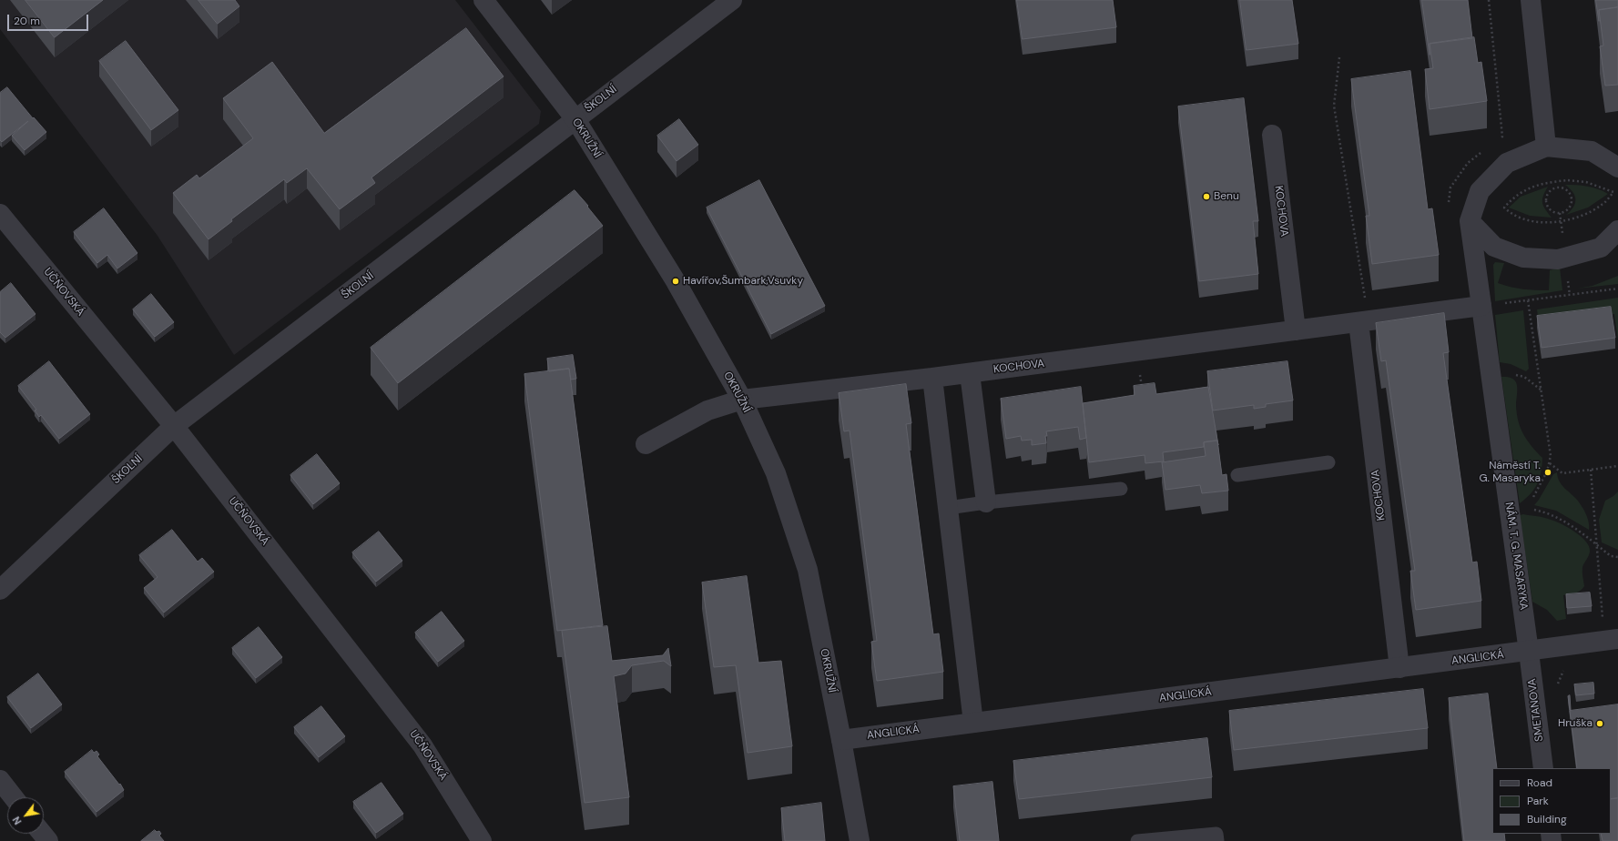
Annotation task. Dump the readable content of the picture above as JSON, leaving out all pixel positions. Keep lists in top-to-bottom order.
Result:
{
  "streets": {
    "street": [
      "ŠKOLNÍ",
      "OKRUŽNÍ",
      "KOCHOVA",
      "UČŇOVSKÁ",
      "NÁM. T. G. MASARYKA",
      "ANGLICKÁ",
      "SMETANOVA"
    ]
  },
  "crossings": [
    ["ŠKOLNÍ", "OKRUŽNÍ"],
    ["ŠKOLNÍ", "UČŇOVSKÁ"],
    ["OKRUŽNÍ", "KOCHOVA"],
    ["OKRUŽNÍ", "ANGLICKÁ"],
    ["KOCHOVA", "NÁM. T. G. MASARYKA"],
    ["KOCHOVA", "ANGLICKÁ"],
    ["NÁM. T. G. MASARYKA", "ANGLICKÁ"],
    ["NÁM. T. G. MASARYKA", "SMETANOVA"],
    ["ANGLICKÁ", "SMETANOVA"]
  ],
  "places": [
    "Benu",
    "Havířov,Šumbark,Vsuvky",
    "Náměstí T. G. Masaryka",
    "Hruška"
  ],
  "legend": ["Road", "Park", "Building"],
  "scale_bar": "20 m",
  "north": "bottom left"
}
